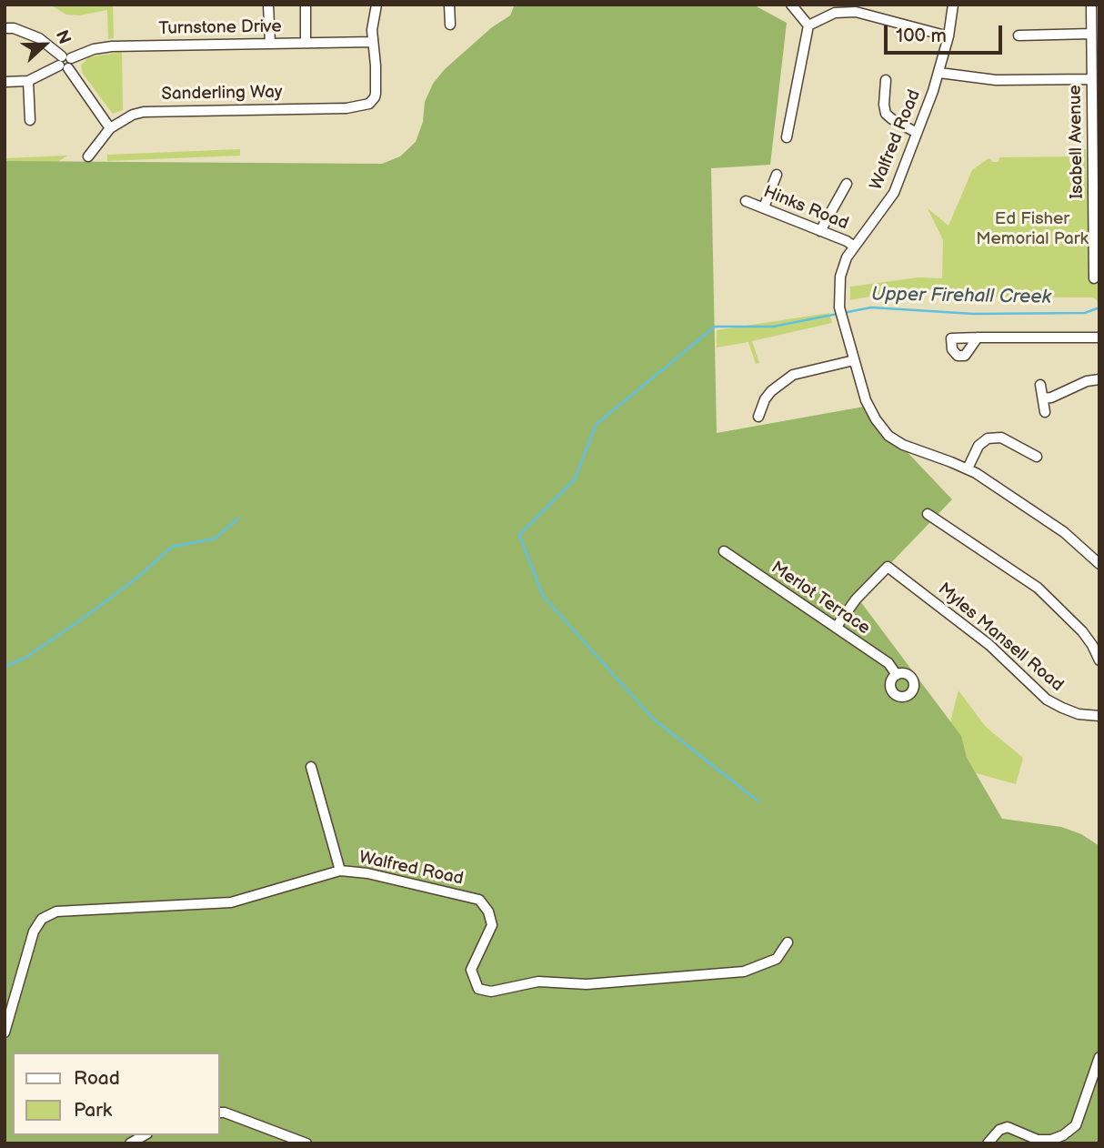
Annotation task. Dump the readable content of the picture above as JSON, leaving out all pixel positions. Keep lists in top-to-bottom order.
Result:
{
  "streets": {
    "street": [
      "Turnstone Drive",
      "Sanderling Way",
      "Walfred Road",
      "Isabell Avenue",
      "Hinks Road",
      "Merlot Terrace",
      "Myles Mansell Road"
    ]
  },
  "crossings": [
    ["Turnstone Drive", "Sanderling Way"],
    ["Walfred Road", "Hinks Road"],
    ["Merlot Terrace", "Myles Mansell Road"]
  ],
  "water": ["Upper Firehall Creek"],
  "parks": ["Ed Fisher Memorial Park"],
  "legend": ["Road", "Park"],
  "scale_bar": "100 m",
  "north": "right"
}
